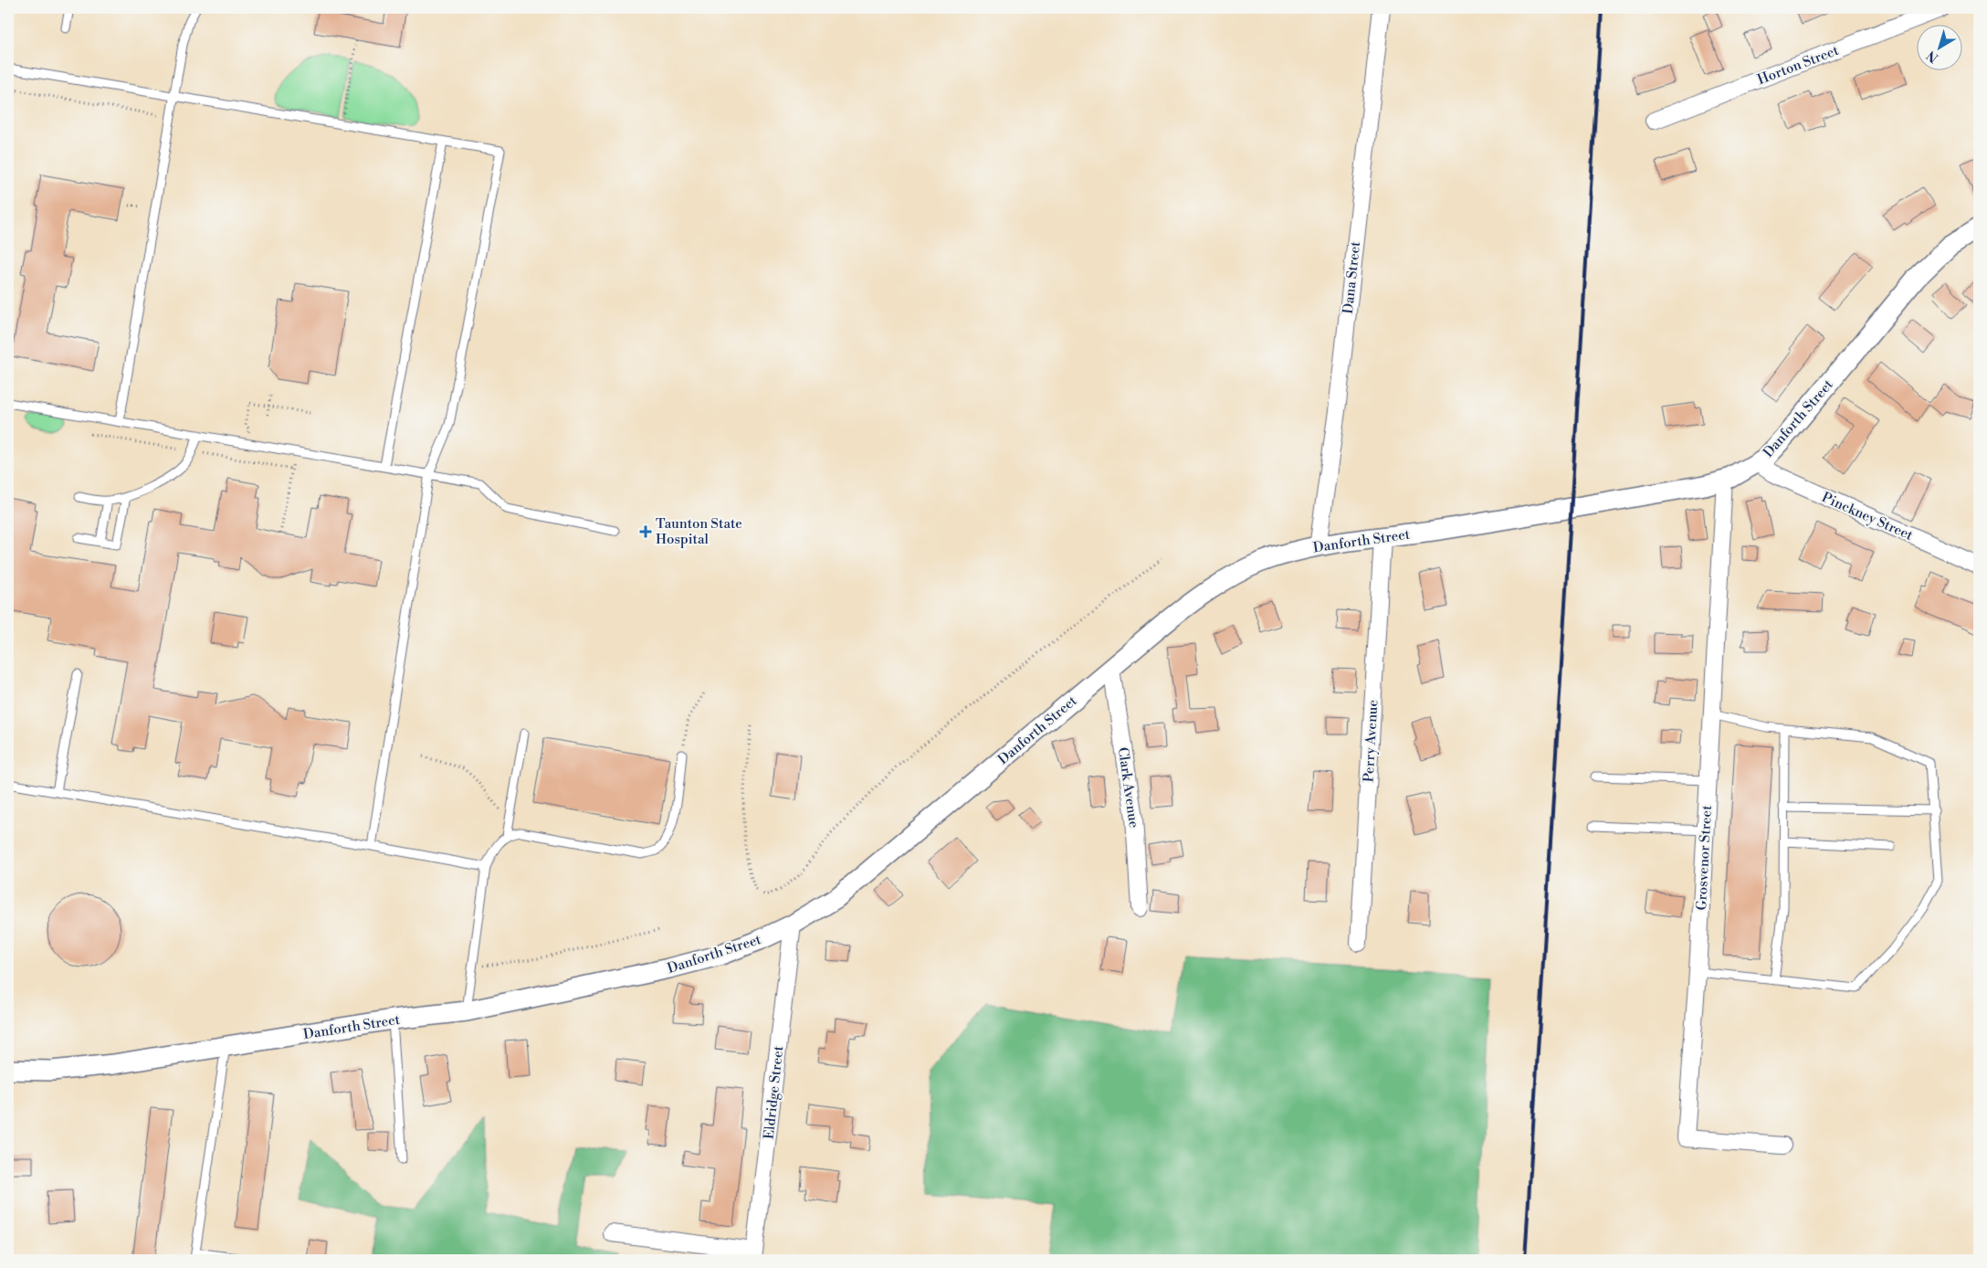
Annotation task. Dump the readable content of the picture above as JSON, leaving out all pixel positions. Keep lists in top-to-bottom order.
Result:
{
  "streets": {
    "street": [
      "Horton Street",
      "Dana Street",
      "Danforth Street",
      "Pinckney Street",
      "Perry Avenue",
      "Clark Avenue",
      "Grosvenor Street",
      "Eldridge Street"
    ]
  },
  "crossings": [
    ["Dana Street", "Danforth Street"],
    ["Danforth Street", "Pinckney Street"],
    ["Danforth Street", "Perry Avenue"],
    ["Danforth Street", "Clark Avenue"],
    ["Danforth Street", "Grosvenor Street"],
    ["Danforth Street", "Eldridge Street"]
  ],
  "places": {
    "health": ["Taunton State Hospital"]
  },
  "north": "bottom left"
}
